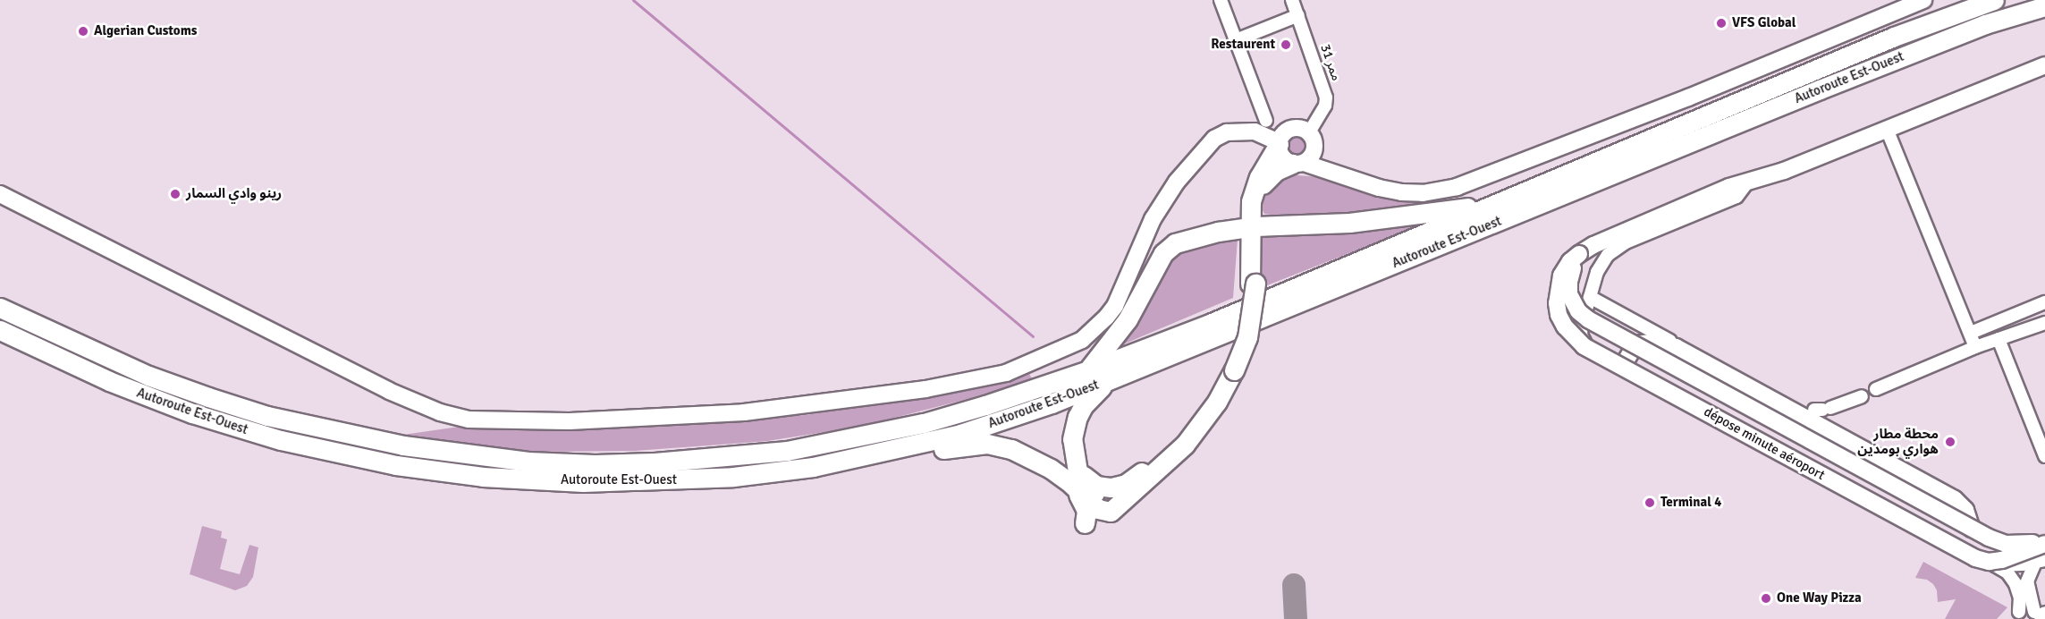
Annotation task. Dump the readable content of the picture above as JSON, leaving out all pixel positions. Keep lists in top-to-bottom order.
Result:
{
  "streets": {
    "highway": ["Autoroute Est-Ouest"],
    "main road": ["dépose minute aéroport"],
    "street": ["ممر 31"]
  },
  "places": [
    "VFS Global",
    "Algerian Customs",
    "Restaurent",
    "رينو وادي السمار",
    "محطة مطار هواري بومدين",
    "Terminal 4",
    "One Way Pizza"
  ]
}
